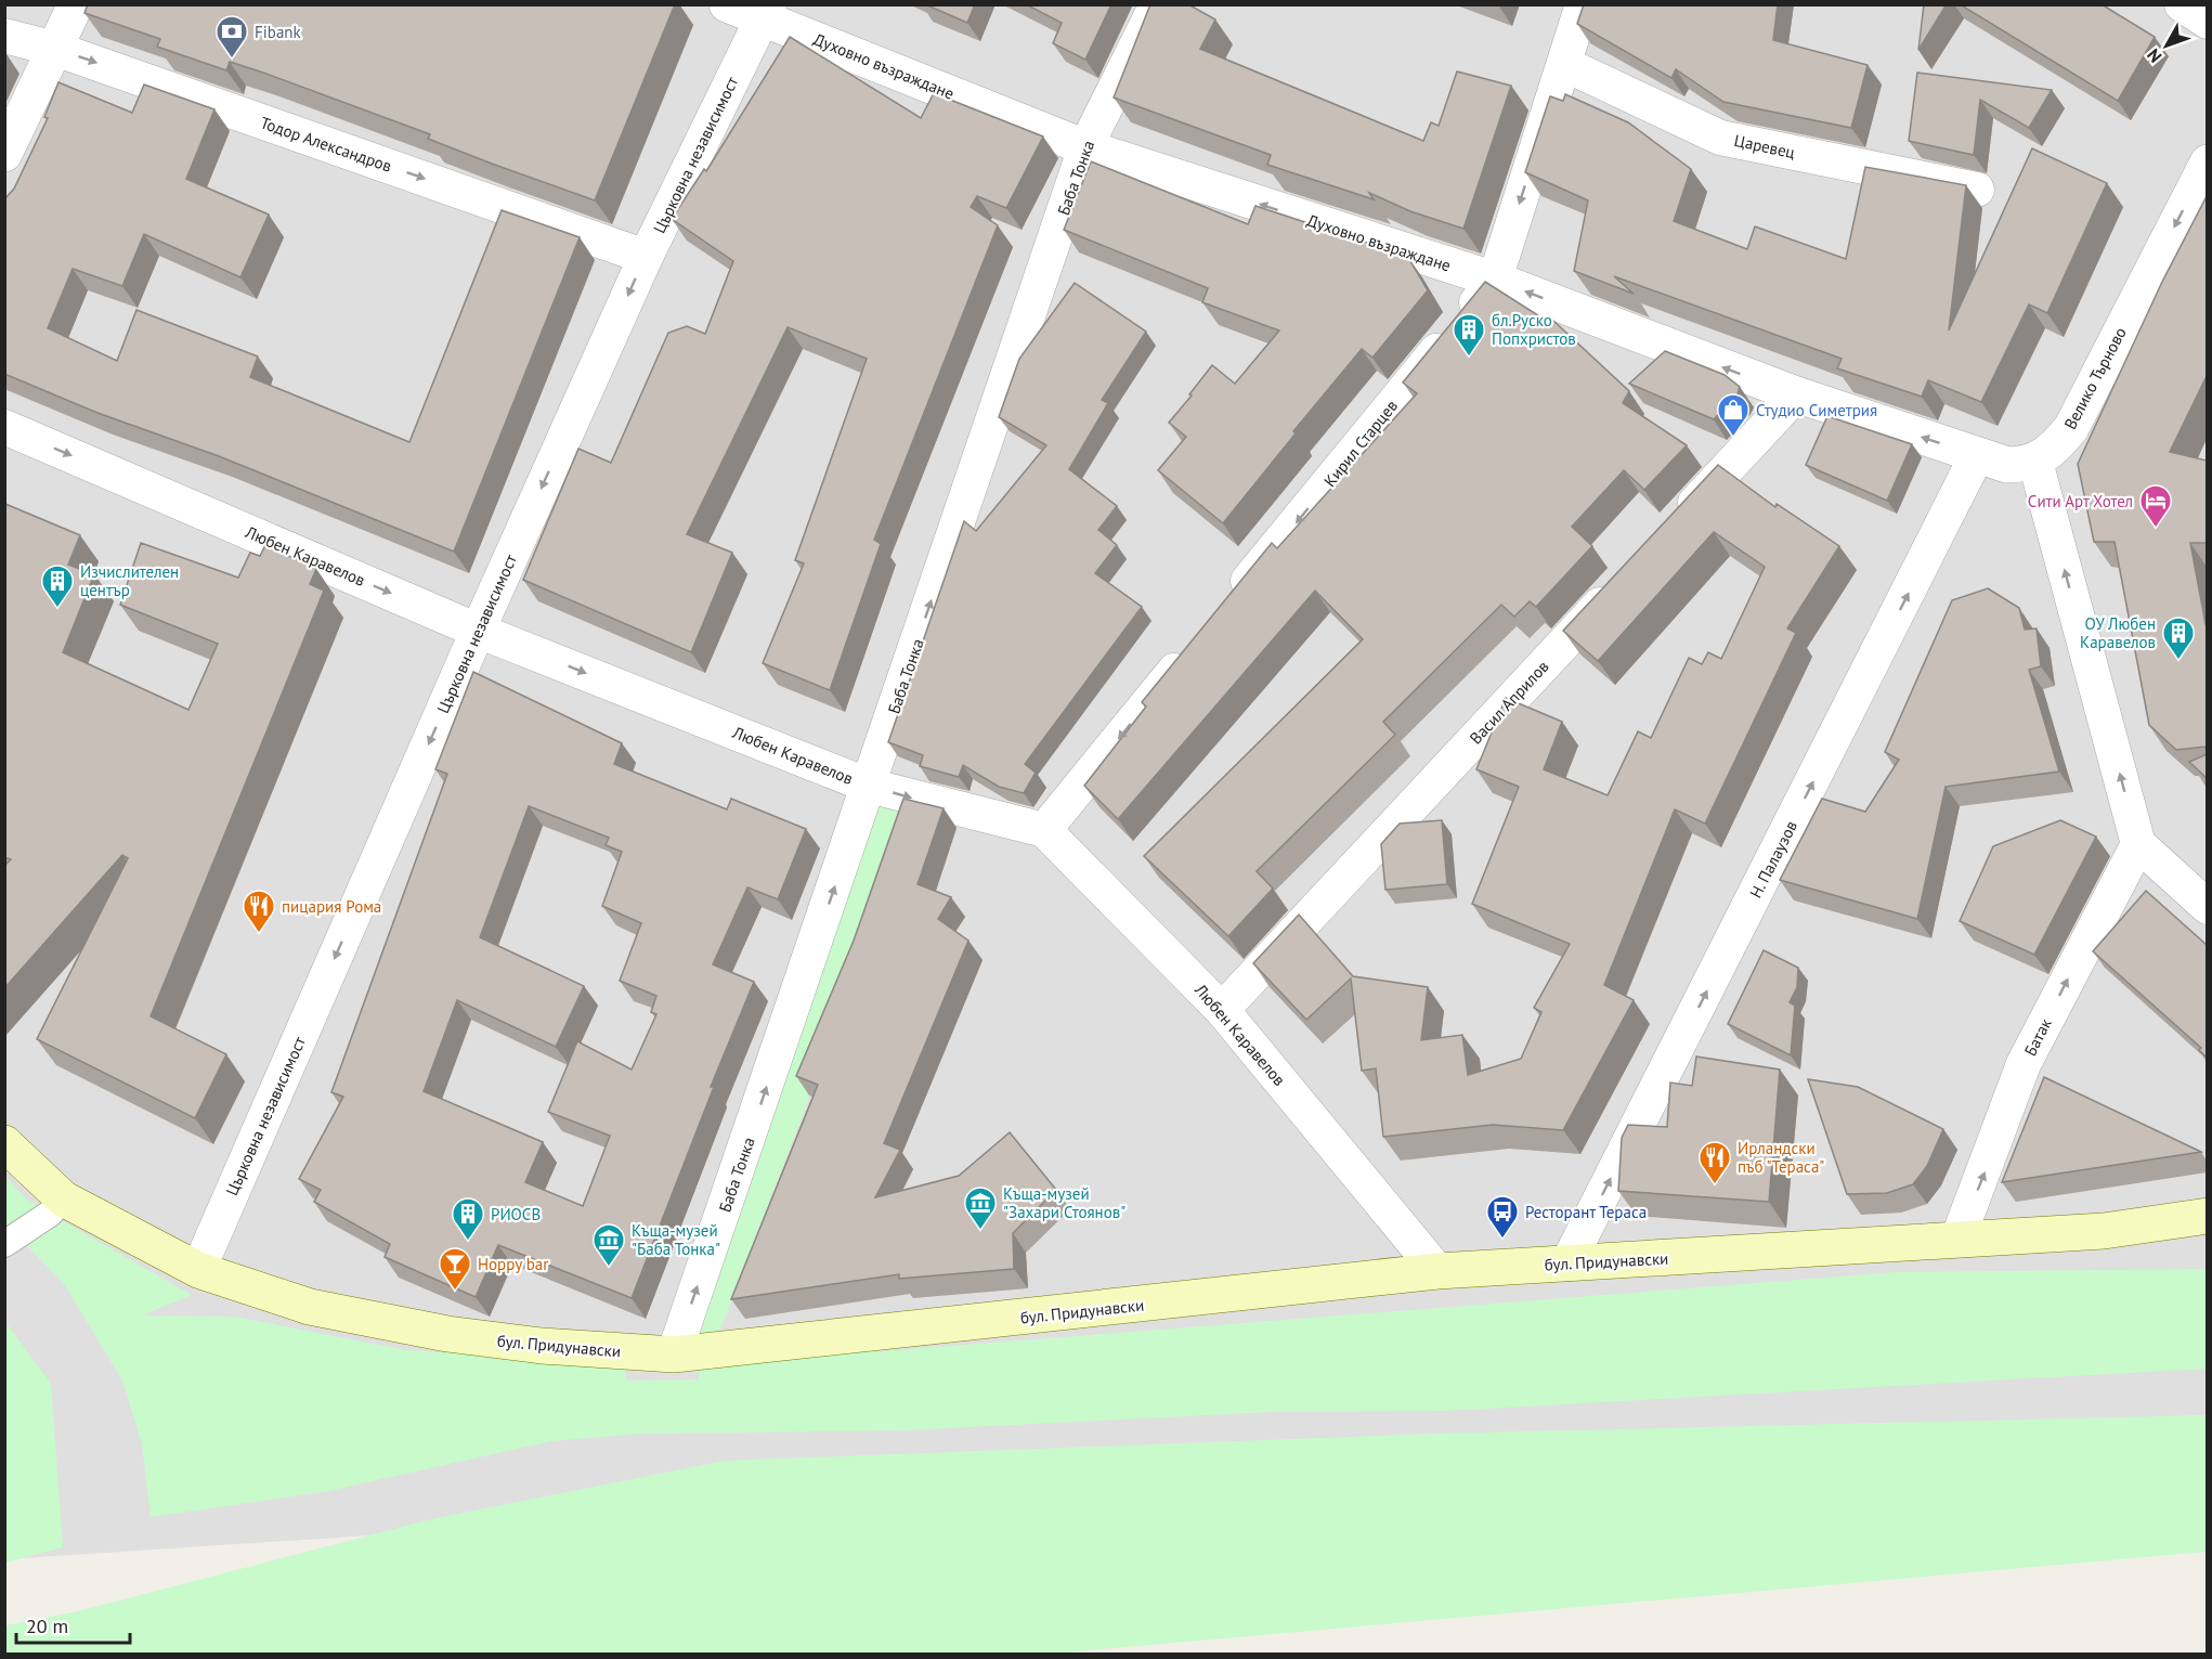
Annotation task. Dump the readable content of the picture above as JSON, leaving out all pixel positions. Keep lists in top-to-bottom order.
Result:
{
  "streets": {
    "main road": ["бул. Придунавски"],
    "street": [
      "Духовно възраждане",
      "Тодор Александров",
      "Царевец",
      "Църковна независимост",
      "Баба Тонка",
      "Велико Търново",
      "Кирил Старцев",
      "Любен Каравелов",
      "Васил Априлов",
      "Н. Палаузов",
      "Батак"
    ]
  },
  "crossings": [
    ["Духовно възраждане", "Църковна независимост"],
    ["Духовно възраждане", "Баба Тонка"],
    ["Духовно възраждане", "Велико Търново"],
    ["Духовно възраждане", "Кирил Старцев"],
    ["Духовно възраждане", "Н. Палаузов"],
    ["Тодор Александров", "Църковна независимост"],
    ["Царевец", "Кирил Старцев"],
    ["Църковна независимост", "Любен Каравелов"],
    ["Църковна независимост", "бул. Придунавски"],
    ["Баба Тонка", "Любен Каравелов"],
    ["Баба Тонка", "бул. Придунавски"],
    ["Любен Каравелов", "Васил Априлов"],
    ["Любен Каравелов", "бул. Придунавски"],
    ["Н. Палаузов", "бул. Придунавски"],
    ["Батак", "бул. Придунавски"]
  ],
  "one_way": [
    "Духовно възраждане",
    "Тодор Александров",
    "Църковна независимост",
    "Баба Тонка",
    "Велико Търново",
    "Кирил Старцев",
    "Любен Каравелов",
    "Н. Палаузов",
    "Батак"
  ],
  "places": {
    "bank": ["Fibank"],
    "building": [
      "бл.Руско Попхристов",
      "Изчислителен център",
      "ОУ Любен Каравелов",
      "РИОСВ"
    ],
    "shop": ["Студио Симетрия"],
    "hotel": ["Сити Арт Хотел"],
    "restaurant": ["пицария Рома", "Ирландски пъб \"Тераса\""],
    "museum": ["Къща-музей \"Захари Стоянов\"", "Къща-музей \"Баба Тонка\""],
    "bus stop": ["Ресторант Тераса"],
    "bar": ["Hoppy bar"]
  },
  "scale_bar": "20 m",
  "north": "bottom left"
}
